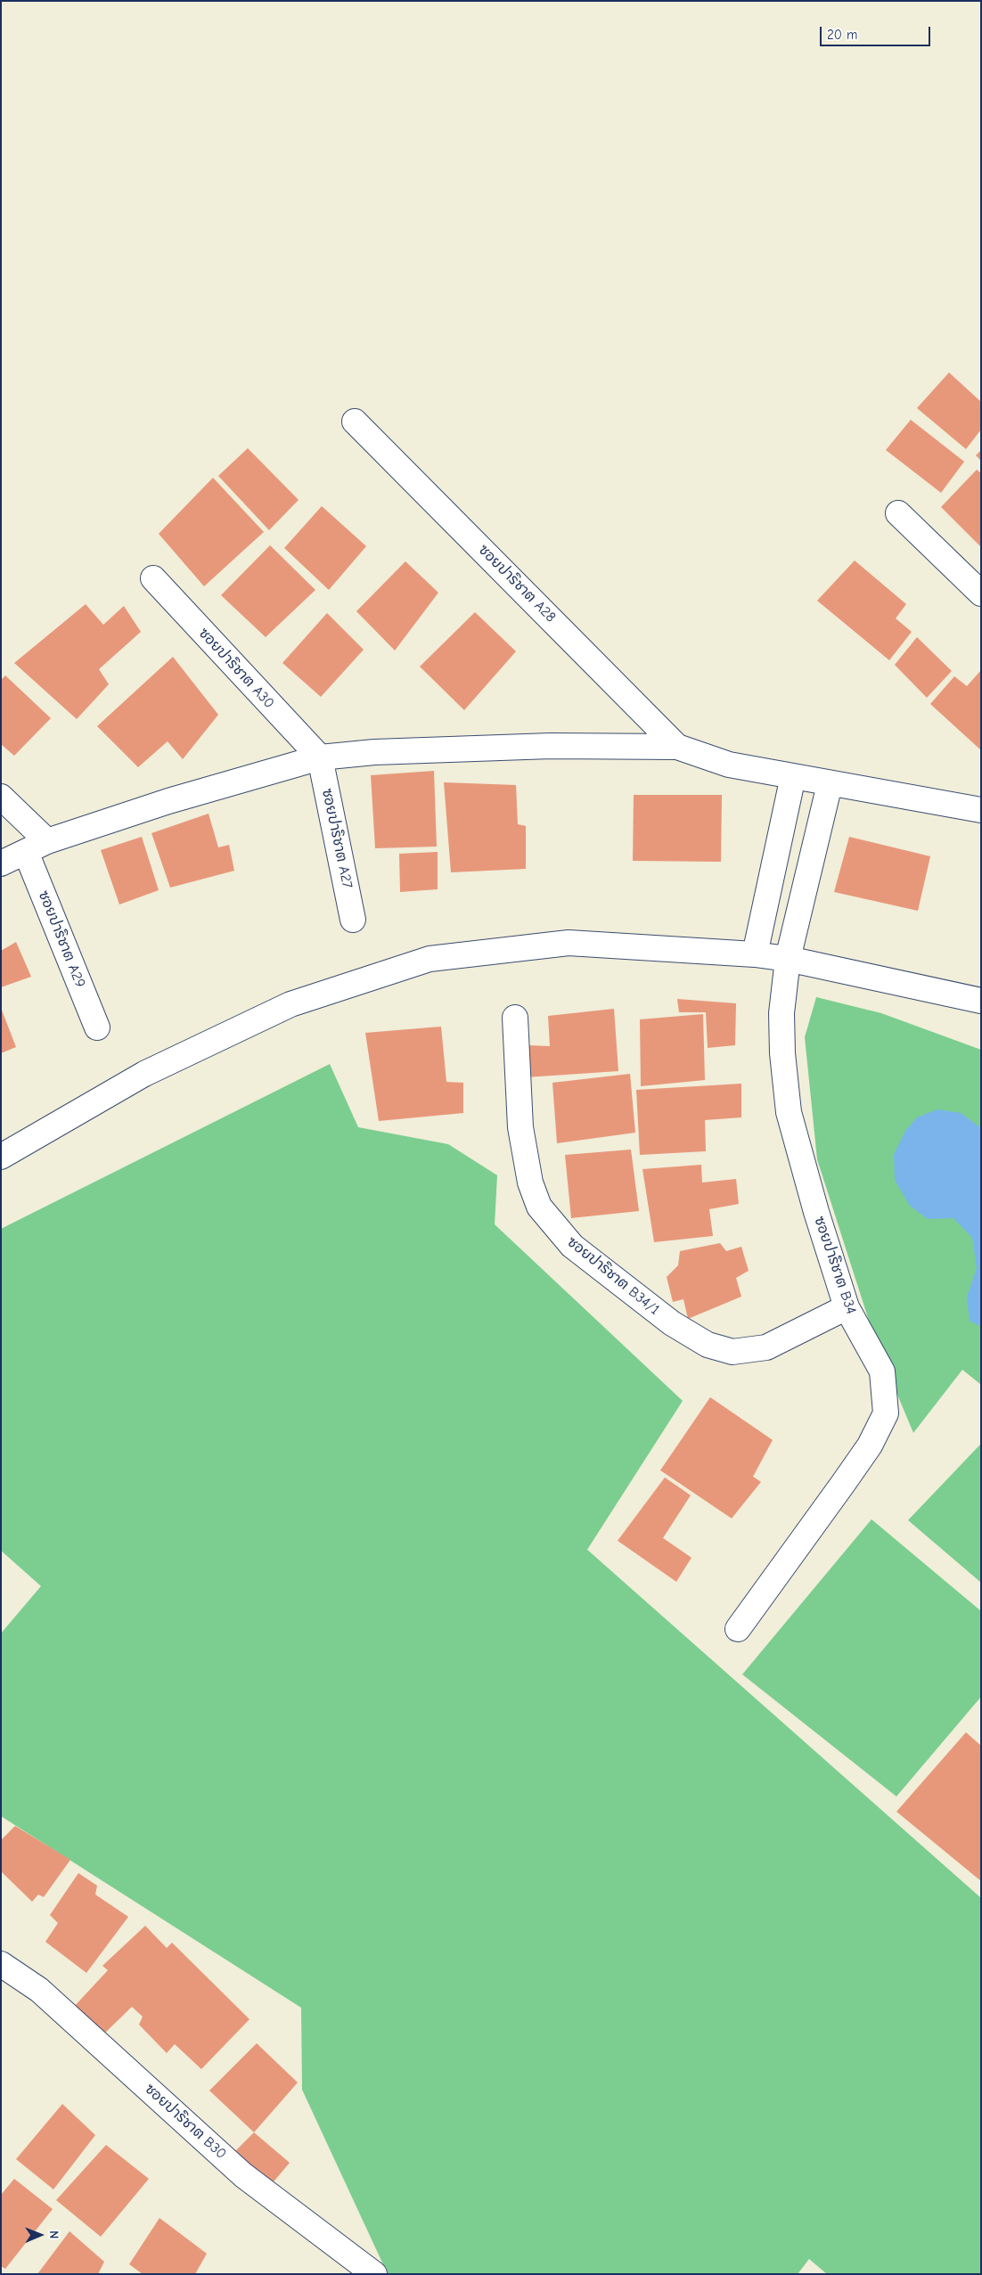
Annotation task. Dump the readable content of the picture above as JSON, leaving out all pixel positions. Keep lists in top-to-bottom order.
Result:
{
  "streets": {
    "street": [
      "ซอยปาริชาต A28",
      "ซอยปาริชาต A30",
      "ซอยปาริชาต A27",
      "ซอยปาริชาต A29",
      "ซอยปาริชาต B34",
      "ซอยปาริชาต B34/1",
      "ซอยปาริชาต B30"
    ]
  },
  "crossings": [
    ["ซอยปาริชาต A30", "ซอยปาริชาต A27"],
    ["ซอยปาริชาต B34", "ซอยปาริชาต B34/1"]
  ],
  "scale_bar": "20 m",
  "north": "right"
}
